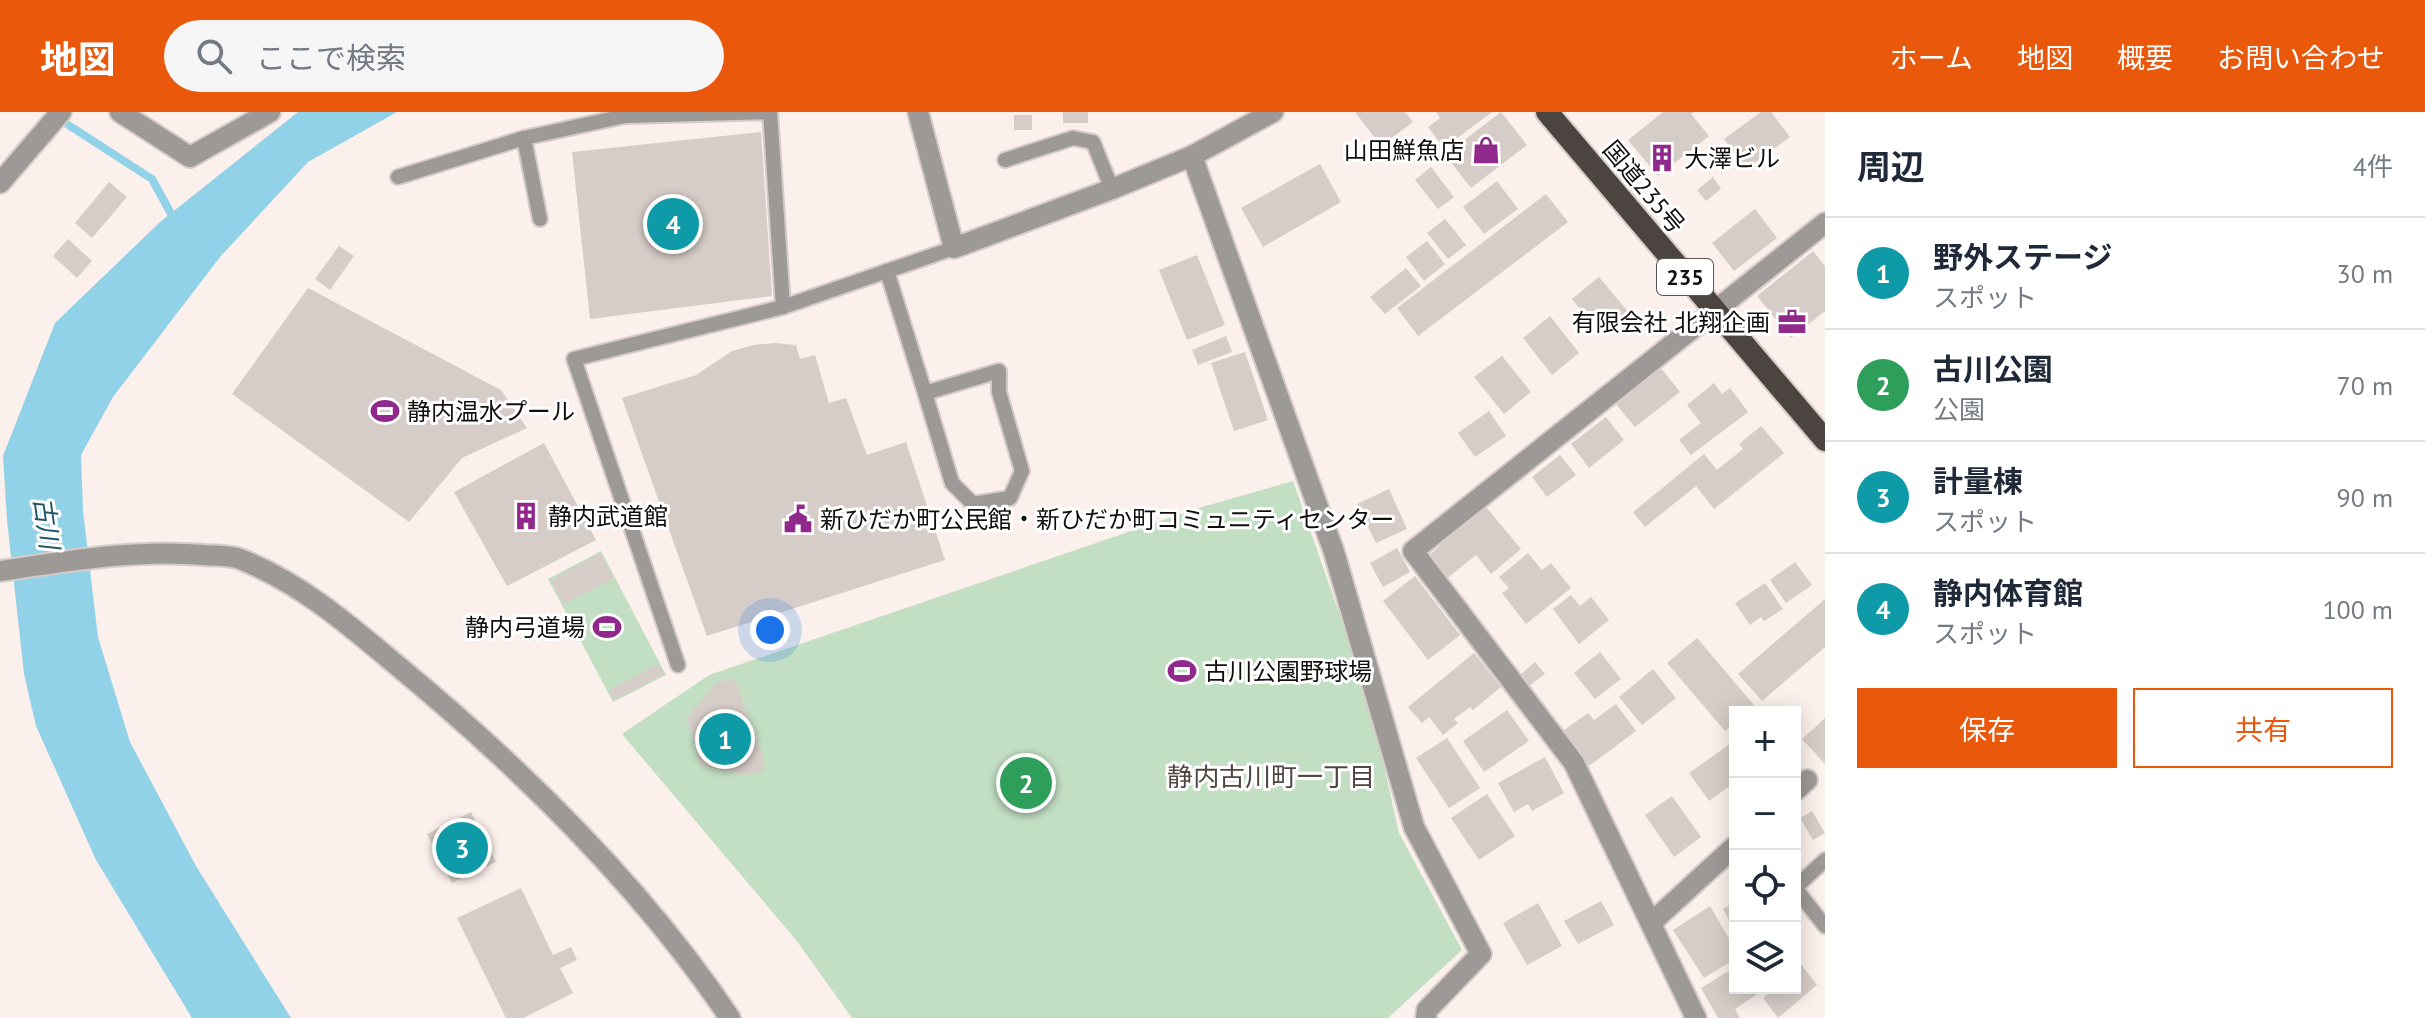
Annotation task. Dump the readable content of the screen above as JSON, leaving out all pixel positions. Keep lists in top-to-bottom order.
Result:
{
  "streets": {
    "highway": ["国道235号", "235"]
  },
  "districts": ["静内古川町一丁目"],
  "water": ["古川"],
  "places": {
    "shop": ["山田鮮魚店"],
    "building": ["大澤ビル", "静内武道館"],
    "office": ["有限会社 北翔企画"],
    "sports": ["静内温水プール", "静内弓道場", "古川公園野球場"],
    "public building": ["新ひだか町公民館・新ひだか町コミュニティセンター"]
  },
  "page": {
    "header": "地図",
    "search": "ここで検索",
    "nav": [
      "ホーム",
      "地図",
      "概要",
      "お問い合わせ"
    ],
    "heading": ["周辺", "4件"],
    "pins": [
      "4",
      "1",
      "2",
      "3"
    ],
    "list": [
      {
        "mark": "1",
        "name": "野外ステージ",
        "note": "スポット",
        "value": "30 m"
      },
      {
        "mark": "2",
        "name": "古川公園",
        "note": "公園",
        "value": "70 m"
      },
      {
        "mark": "3",
        "name": "計量棟",
        "note": "スポット",
        "value": "90 m"
      },
      {
        "mark": "4",
        "name": "静内体育館",
        "note": "スポット",
        "value": "100 m"
      }
    ],
    "buttons": ["保存", "共有"],
    "map_buttons": ["+", "−"]
  }
}
